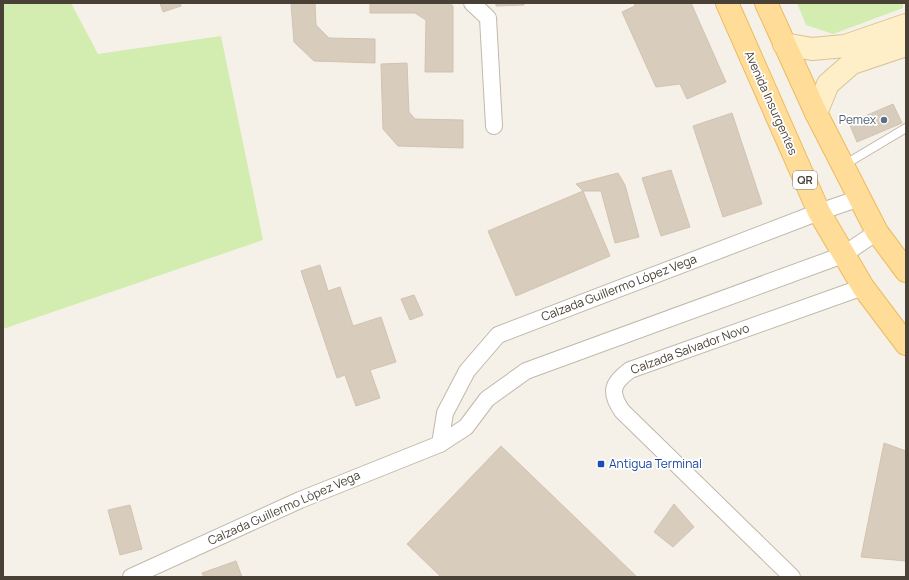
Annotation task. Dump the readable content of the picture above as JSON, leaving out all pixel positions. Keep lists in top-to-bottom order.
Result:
{
  "streets": {
    "main road": ["Avenida Insurgentes", "QR"],
    "street": ["Calzada Guillermo López Vega", "Calzada Salvador Novo"]
  },
  "crossings": [
    ["Avenida Insurgentes", "Calzada Guillermo López Vega"],
    ["Avenida Insurgentes", "Calzada Salvador Novo"]
  ],
  "places": {
    "other": ["Pemex"],
    "transit": ["Antigua Terminal"]
  }
}
